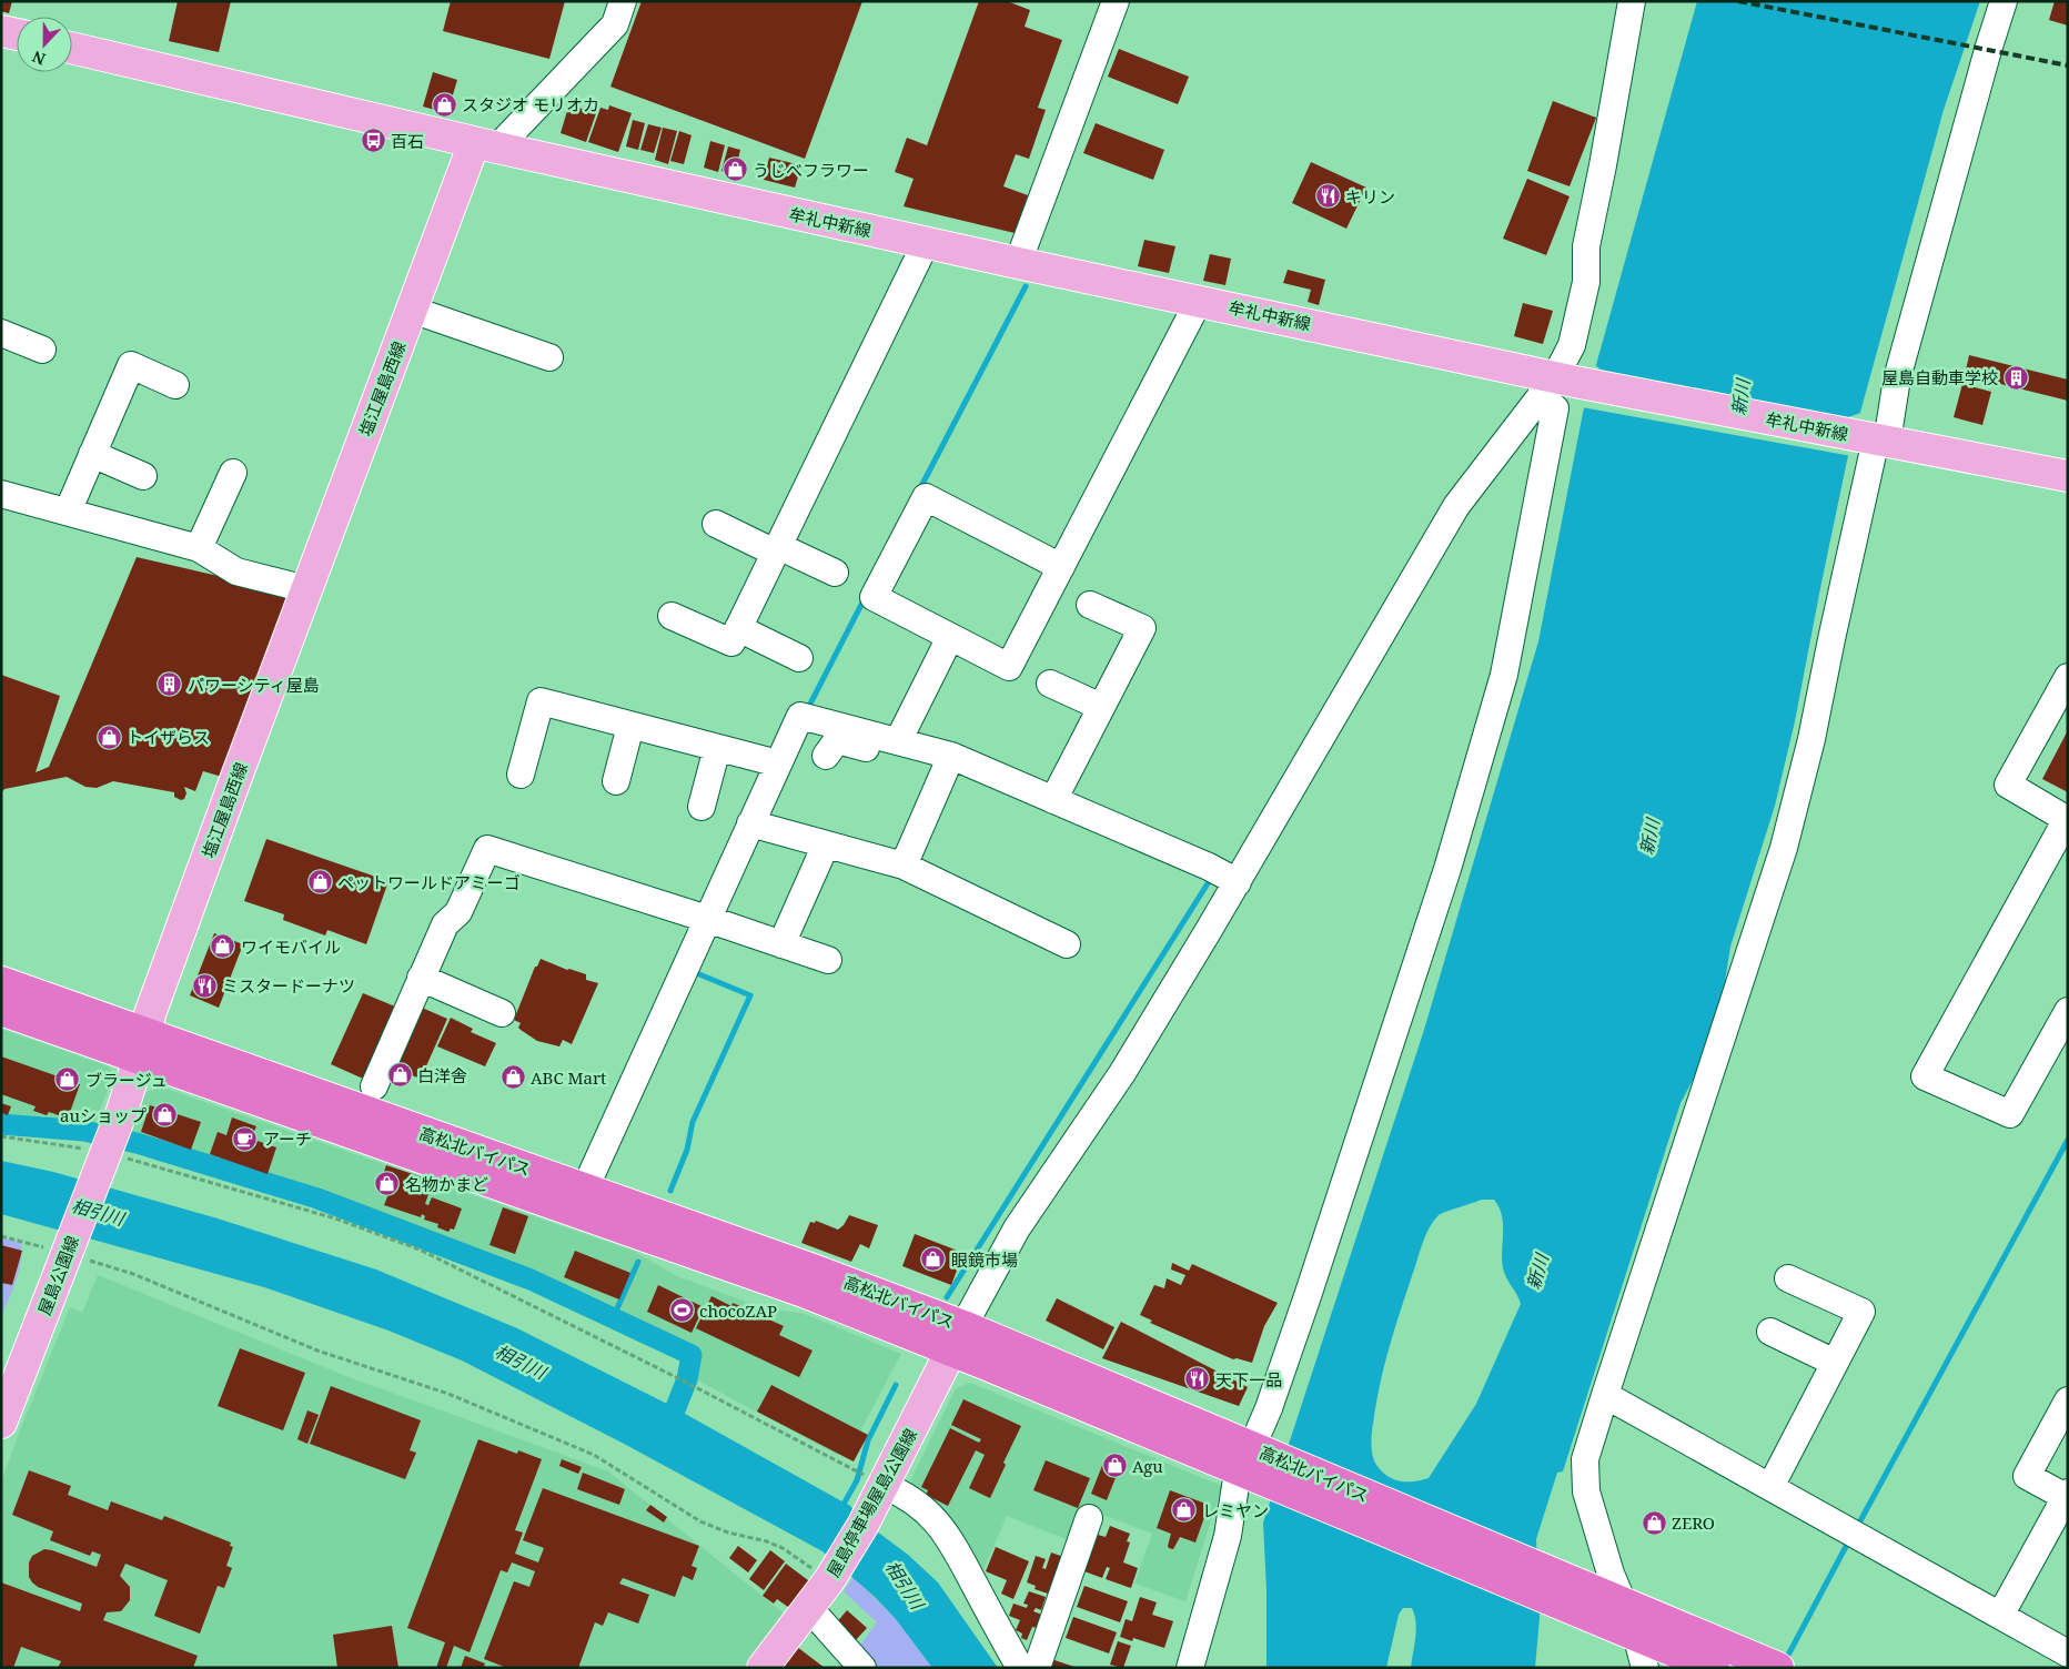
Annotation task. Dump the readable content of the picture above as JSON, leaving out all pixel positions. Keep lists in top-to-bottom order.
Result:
{
  "streets": {
    "highway": ["高松北バイパス"],
    "main road": [
      "牟礼中新線",
      "塩江屋島西線",
      "屋島公園線",
      "屋島停車場屋島公園線"
    ]
  },
  "crossings": [
    ["牟礼中新線", "塩江屋島西線"],
    ["塩江屋島西線", "高松北バイパス"],
    ["塩江屋島西線", "屋島公園線"],
    ["高松北バイパス", "屋島公園線"],
    ["高松北バイパス", "屋島停車場屋島公園線"]
  ],
  "water": ["新川", "相引川"],
  "places": {
    "shop": [
      "スタジオ モリオカ",
      "うじべフラワー",
      "トイザらス",
      "ペットワールドアミーゴ",
      "ワイモバイル",
      "白洋舎",
      "ABC Mart",
      "ブラージュ",
      "auショップ",
      "名物かまど",
      "眼鏡市場",
      "Agu",
      "レミヤン",
      "ZERO"
    ],
    "bus stop": ["百石"],
    "restaurant": ["キリン", "ミスタードーナツ", "天下一品"],
    "building": ["屋島自動車学校", "パワーシティ屋島"],
    "cafe": ["アーチ"],
    "sports": ["chocoZAP"]
  },
  "north": "bottom"
}
